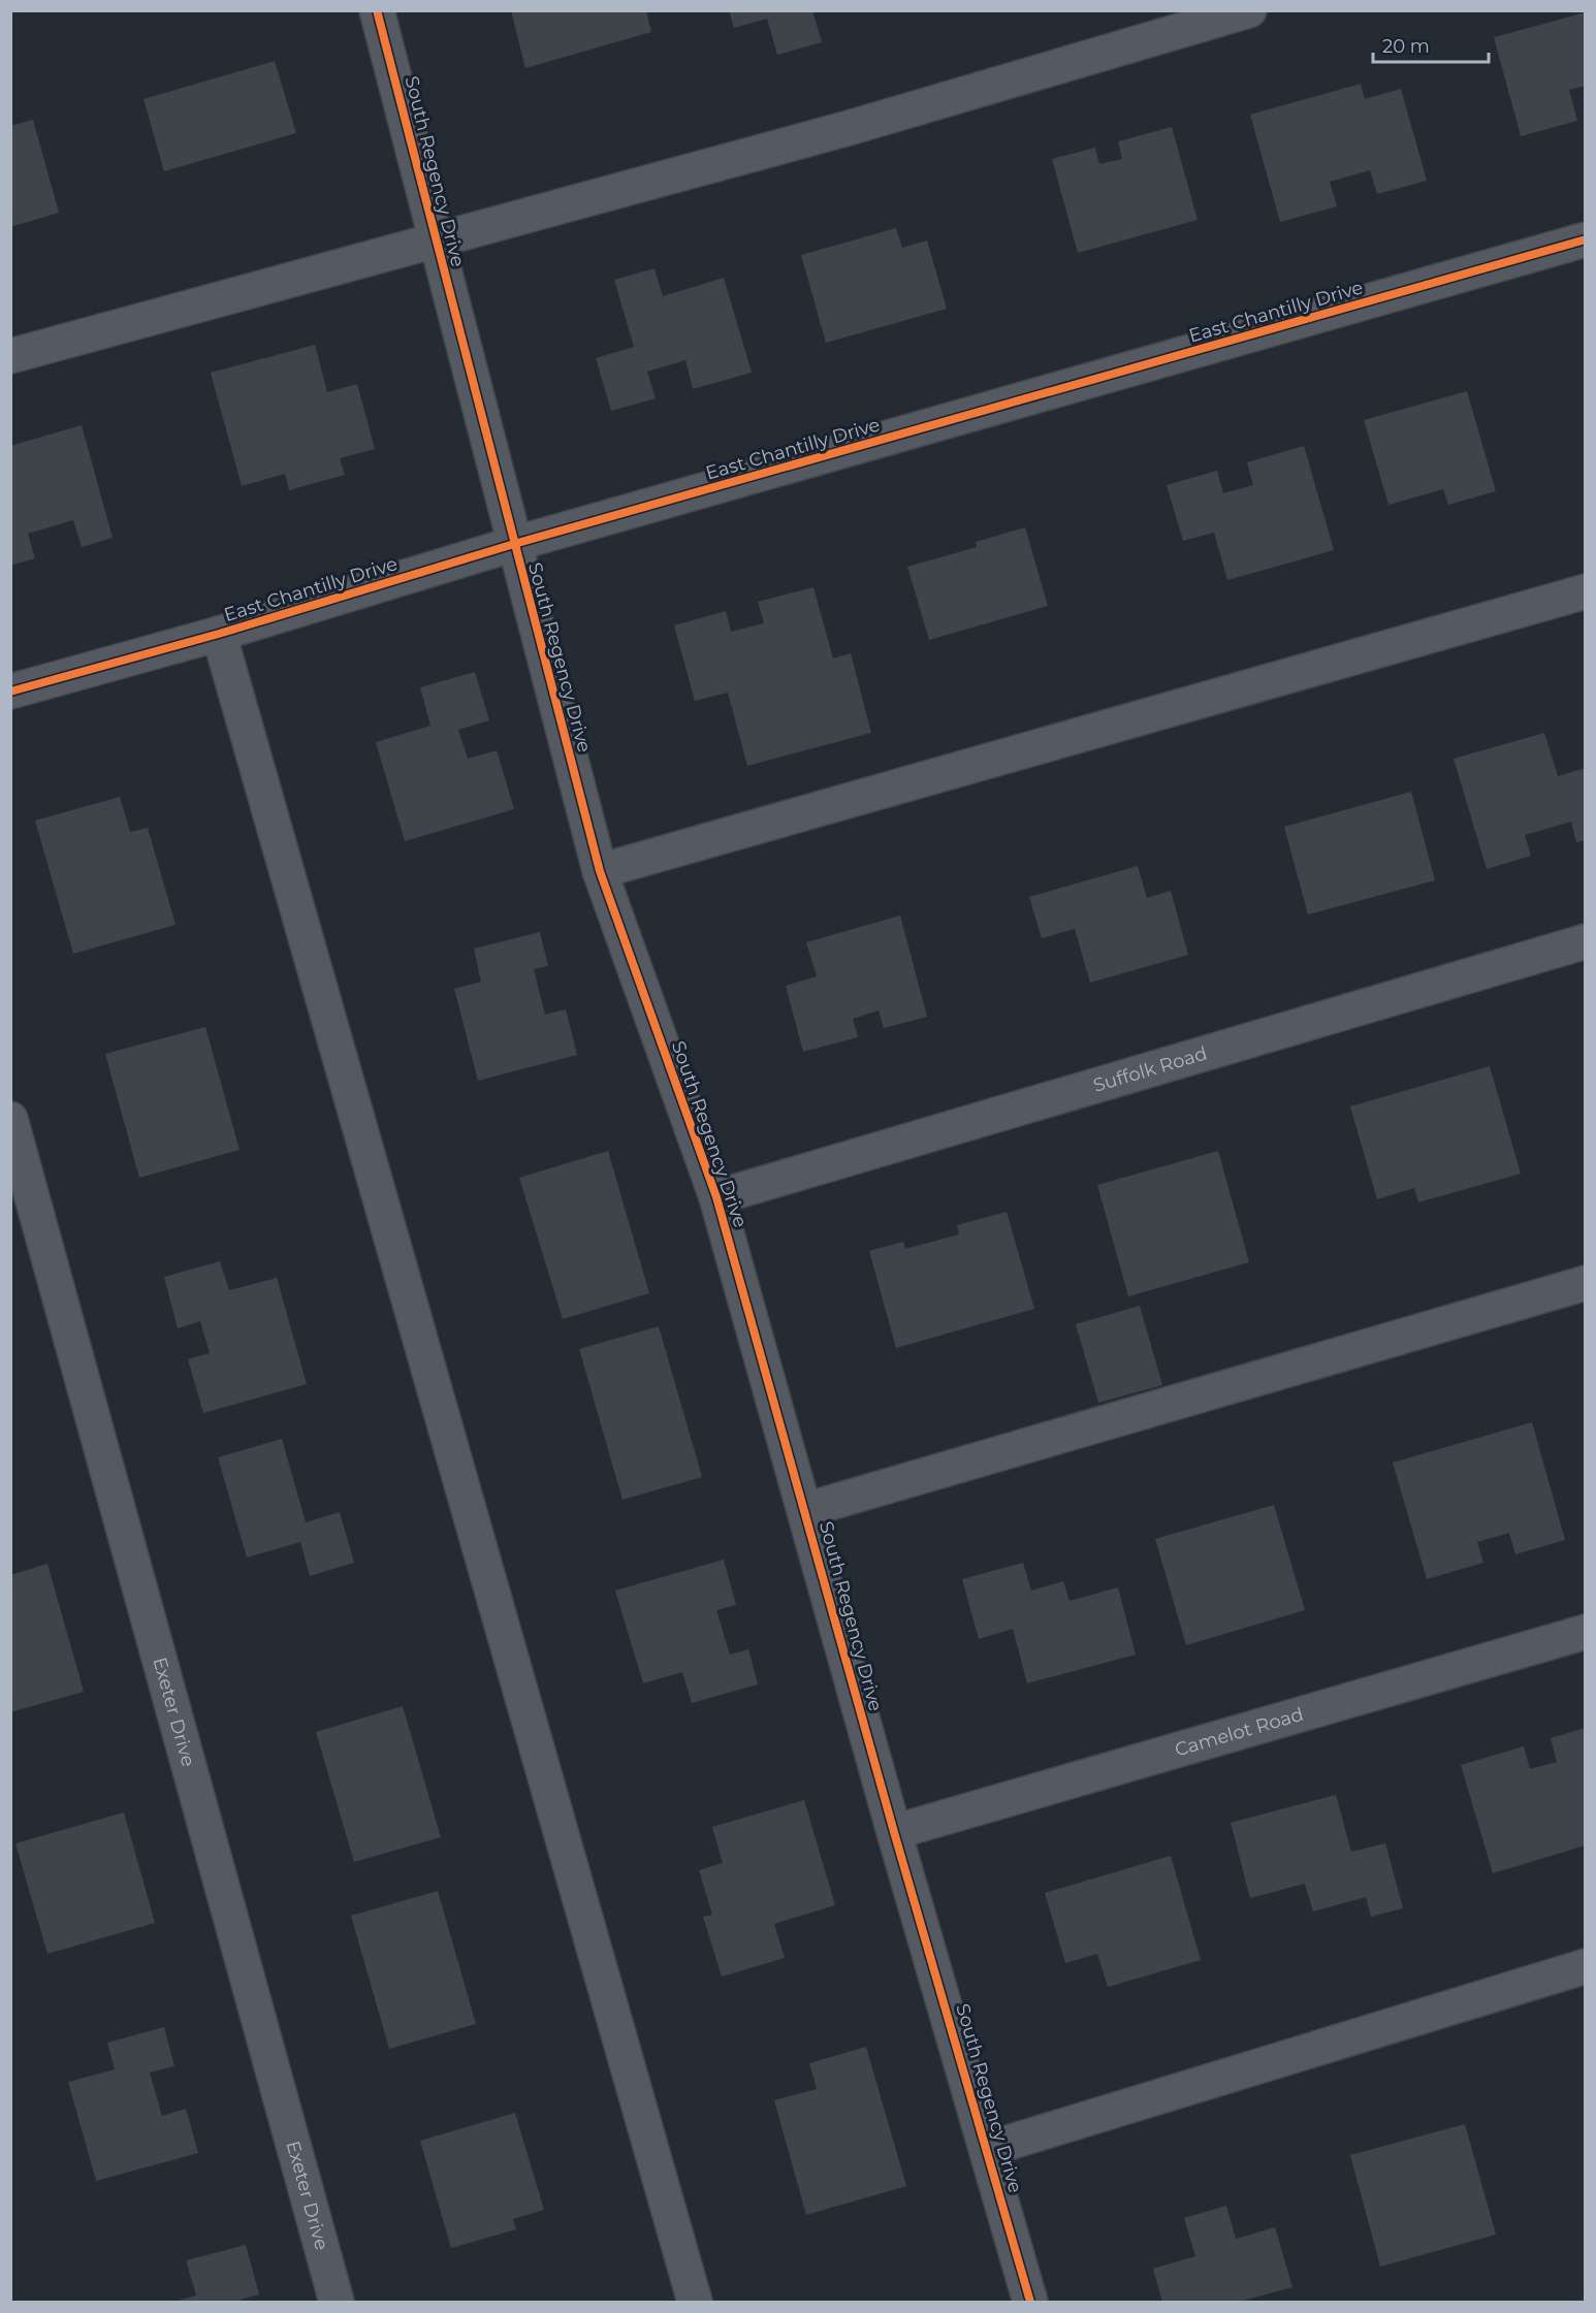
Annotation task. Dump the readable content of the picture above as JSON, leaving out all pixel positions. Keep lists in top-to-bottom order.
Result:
{
  "streets": {
    "street": [
      "South Regency Drive",
      "East Chantilly Drive",
      "Suffolk Road",
      "Exeter Drive",
      "Camelot Road"
    ]
  },
  "crossings": [
    ["South Regency Drive", "East Chantilly Drive"],
    ["South Regency Drive", "Suffolk Road"],
    ["South Regency Drive", "Camelot Road"]
  ],
  "scale_bar": "20 m"
}
